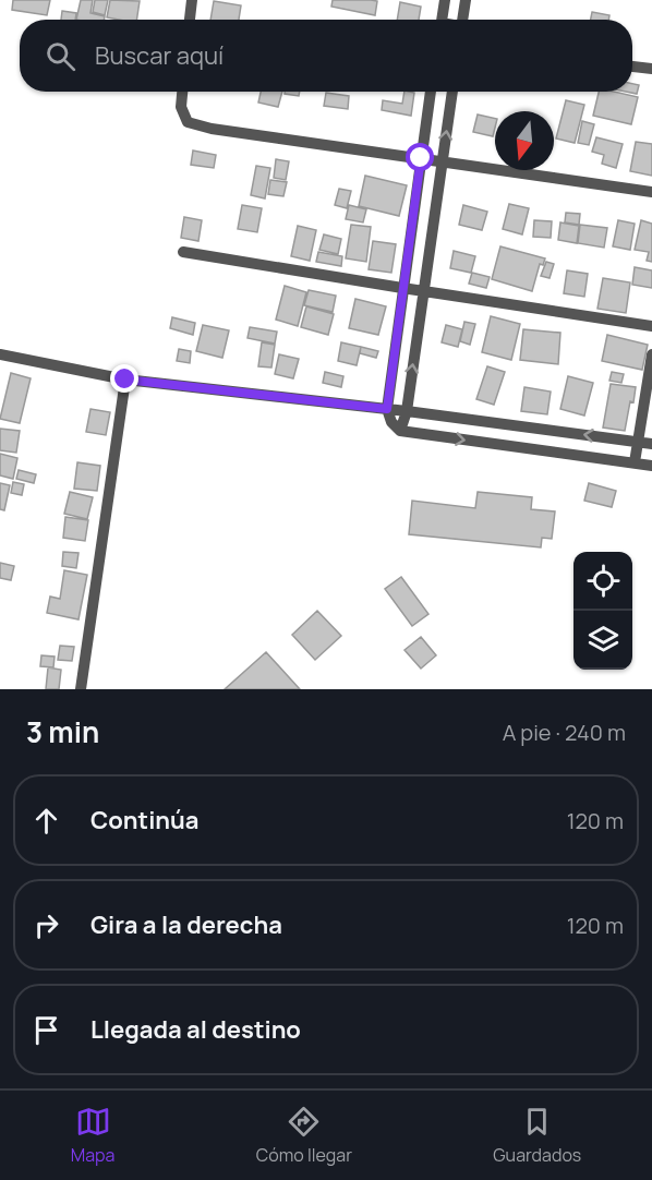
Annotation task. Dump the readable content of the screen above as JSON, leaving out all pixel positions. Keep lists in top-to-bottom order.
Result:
{
  "north": "bottom",
  "page": {
    "search": "Buscar aquí",
    "heading": ["3 min", "A pie · 240 m"],
    "list": [
      ["Continúa", "120 m"],
      ["Gira a la derecha", "120 m"],
      "Llegada al destino"
    ],
    "nav": ["Mapa", "Cómo llegar", "Guardados"]
  }
}
